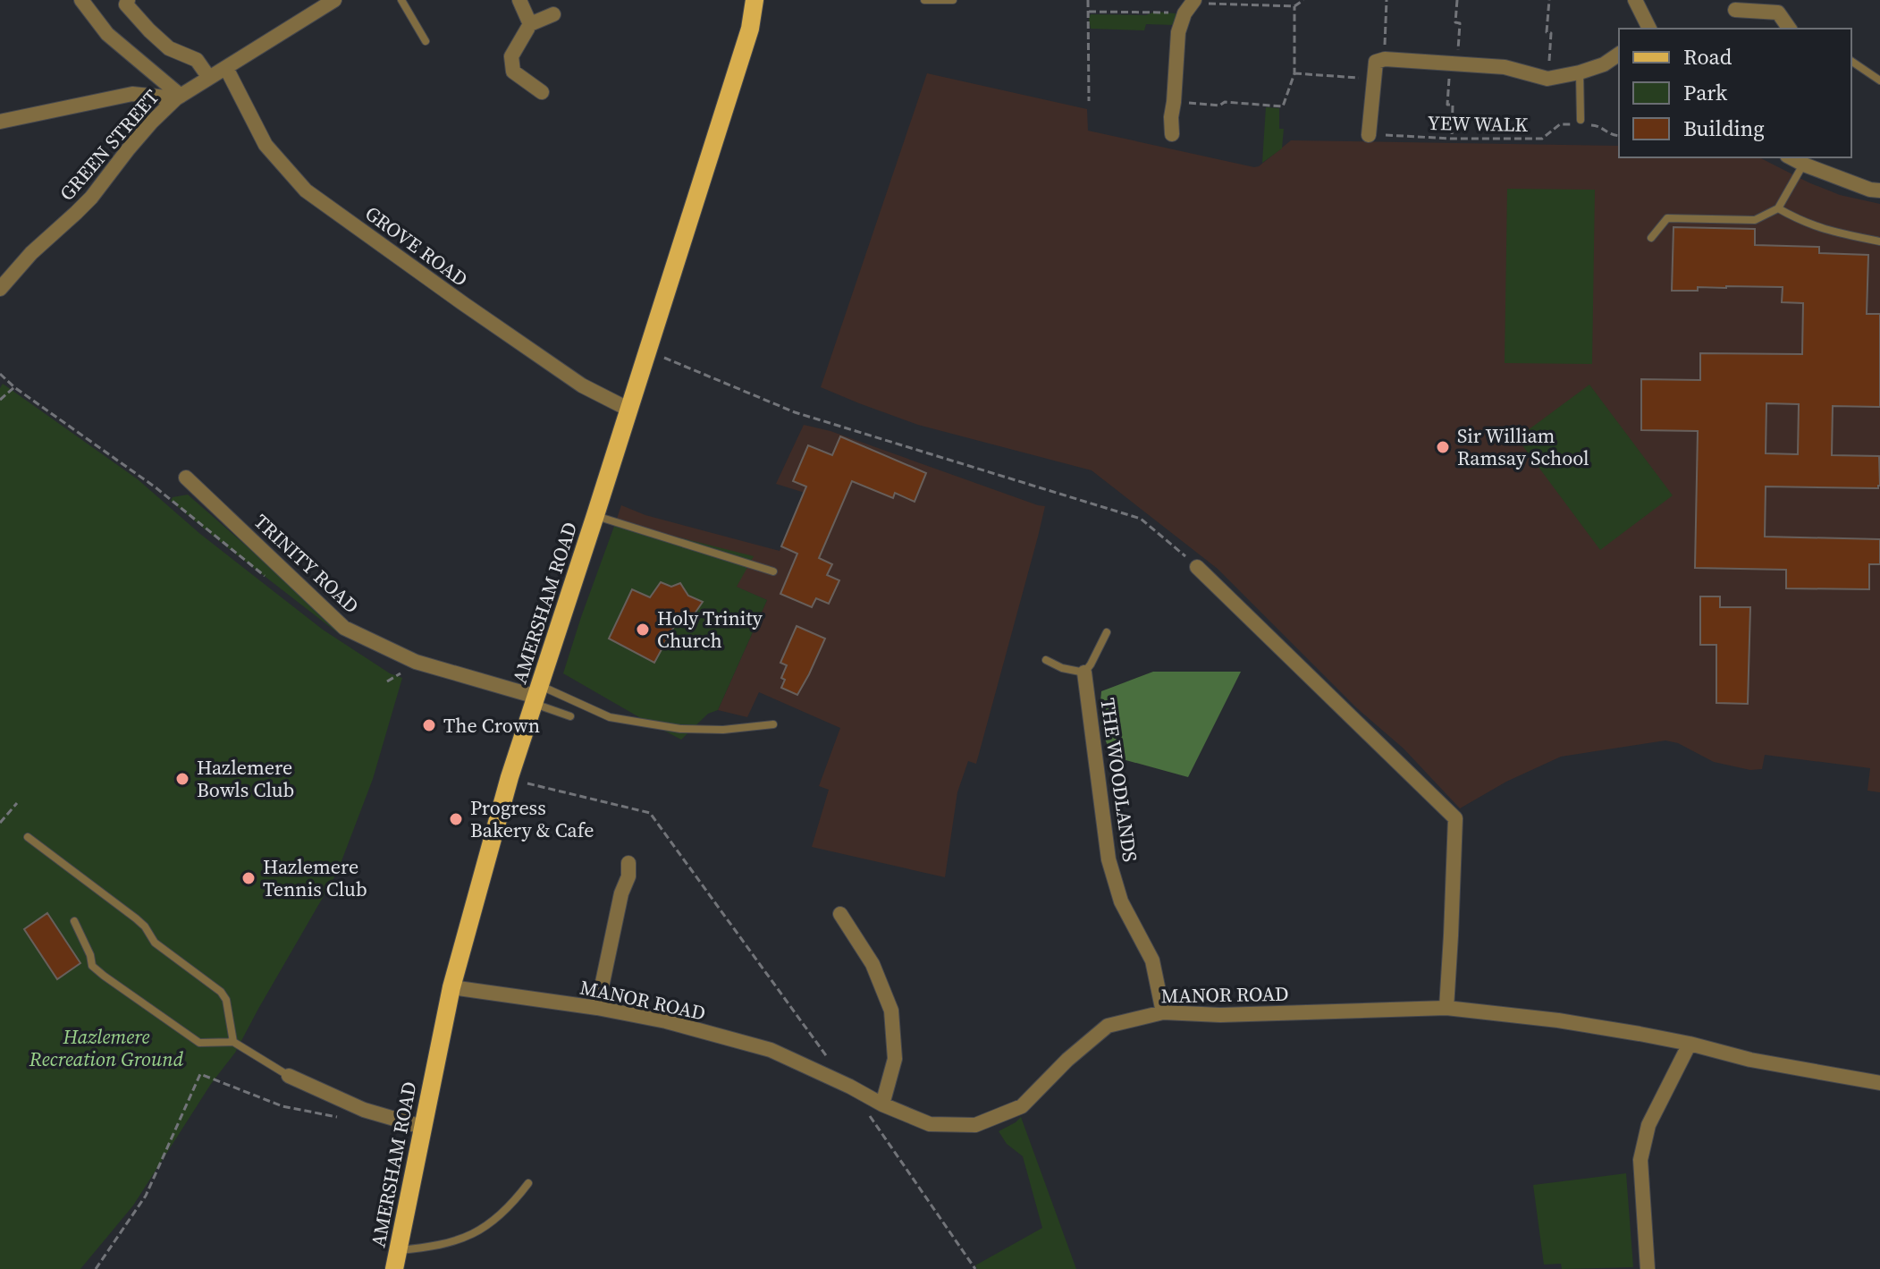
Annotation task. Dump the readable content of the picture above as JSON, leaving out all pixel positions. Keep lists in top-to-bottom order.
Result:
{
  "streets": {
    "main road": ["AMERSHAM ROAD"],
    "street": [
      "GREEN STREET",
      "GROVE ROAD",
      "TRINITY ROAD",
      "THE WOODLANDS",
      "MANOR ROAD"
    ],
    "path": ["YEW WALK"]
  },
  "crossings": [
    ["GREEN STREET", "GROVE ROAD"],
    ["GROVE ROAD", "AMERSHAM ROAD"],
    ["TRINITY ROAD", "AMERSHAM ROAD"],
    ["AMERSHAM ROAD", "MANOR ROAD"],
    ["THE WOODLANDS", "MANOR ROAD"]
  ],
  "parks": ["Hazlemere Recreation Ground"],
  "places": [
    "Sir William Ramsay School",
    "Holy Trinity Church",
    "The Crown",
    "Hazlemere Bowls Club",
    "Progress Bakery & Cafe",
    "Hazlemere Tennis Club"
  ],
  "legend": ["Road", "Park", "Building"]
}
